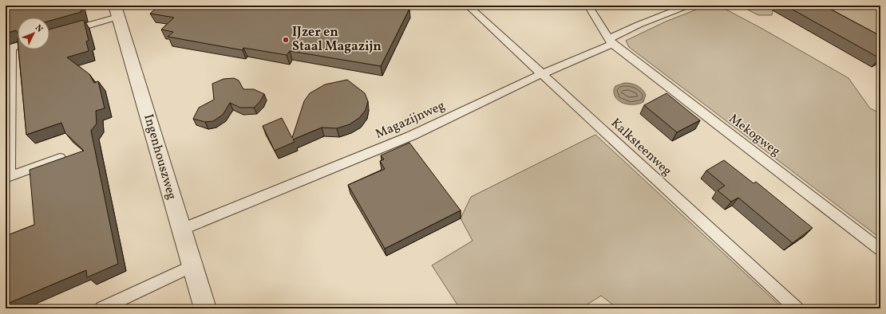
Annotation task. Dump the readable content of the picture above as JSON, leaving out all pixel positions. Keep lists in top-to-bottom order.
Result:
{
  "streets": {
    "street": ["Ingenhouszweg"],
    "lane": ["Magazijnweg", "Mekogweg", "Kalksteenweg"]
  },
  "crossings": [
    ["Magazijnweg", "Mekogweg"],
    ["Magazijnweg", "Kalksteenweg"],
    ["Magazijnweg", "Ingenhouszweg"]
  ],
  "places": ["IJzer en Staal Magazijn"],
  "north": "top right"
}
